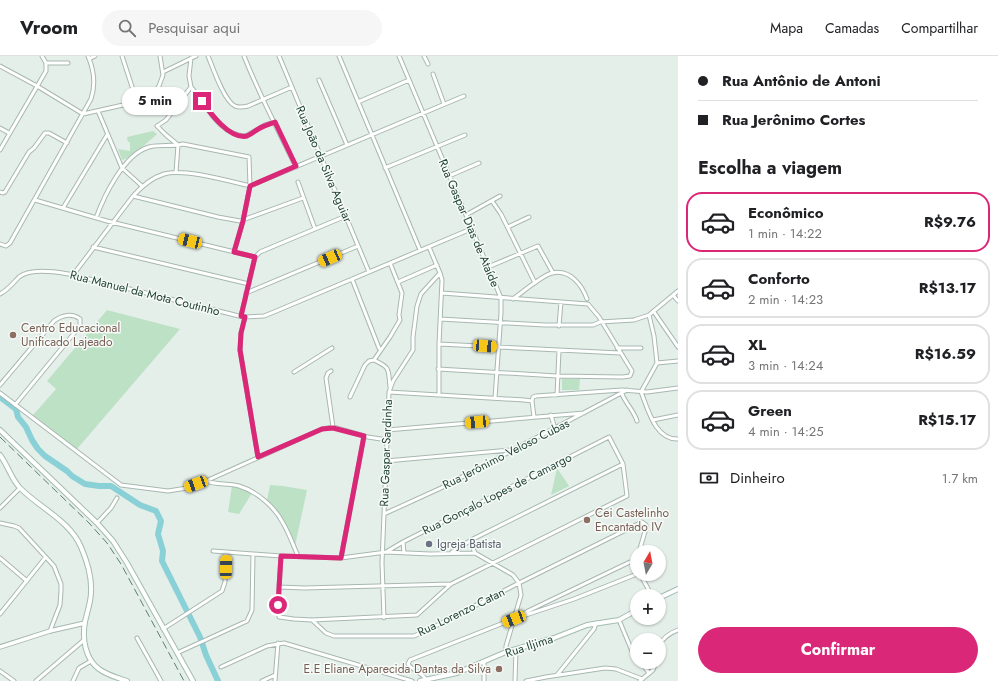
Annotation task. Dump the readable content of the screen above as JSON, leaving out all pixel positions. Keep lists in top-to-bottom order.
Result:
{
  "streets": {
    "main road": ["Rua Iljima"],
    "street": [
      "Rua João da Silva Aguiar",
      "Rua Gaspar Dias de Ataíde",
      "Rua Manuel da Mota Coutinho",
      "Rua Gaspar Sardinha",
      "Rua Jerônimo Veloso Cubas",
      "Rua Gonçalo Lopes de Camargo",
      "Rua Lorenzo Catan"
    ]
  },
  "crossings": [
    ["Rua João da Silva Aguiar", "Rua Manuel da Mota Coutinho"],
    ["Rua Gaspar Dias de Ataíde", "Rua Manuel da Mota Coutinho"],
    ["Rua Gaspar Sardinha", "Rua Jerônimo Veloso Cubas"],
    ["Rua Gaspar Sardinha", "Rua Gonçalo Lopes de Camargo"]
  ],
  "places": [
    "Centro Educacional Unificado Lajeado",
    "Cei Castelinho Encantado IV",
    "Igreja Batista",
    "E.E Eliane Aparecida Dantas da Silva"
  ],
  "north": "top",
  "page": {
    "header": "Vroom",
    "search": "Pesquisar aqui",
    "nav": ["Mapa", "Camadas", "Compartilhar"],
    "banner": ["Rua Antônio de Antoni", "Rua Jerônimo Cortes"],
    "bubble": "5 min",
    "heading": "Escolha a viagem",
    "list": [
      {
        "name": "Econômico",
        "note": "1 min · 14:22",
        "value": "R$9.76"
      },
      {
        "name": "Conforto",
        "note": "2 min · 14:23",
        "value": "R$13.17"
      },
      {
        "name": "XL",
        "note": "3 min · 14:24",
        "value": "R$16.59"
      },
      {
        "name": "Green",
        "note": "4 min · 14:25",
        "value": "R$15.17"
      }
    ],
    "pay": ["Dinheiro", "1.7 km"],
    "map_buttons": ["+", "−"],
    "buttons": "Confirmar"
  }
}
